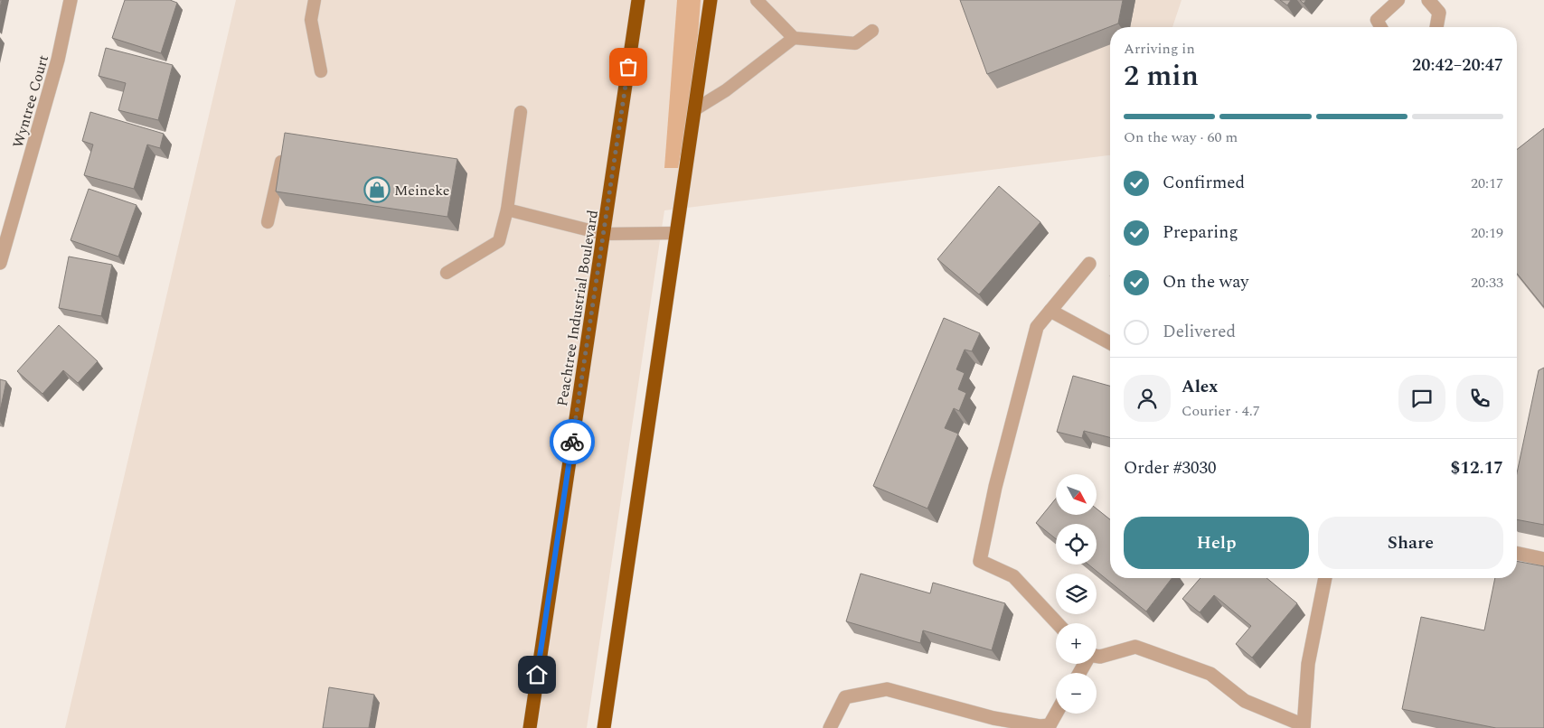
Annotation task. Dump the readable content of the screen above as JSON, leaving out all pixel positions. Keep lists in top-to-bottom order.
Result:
{
  "streets": {
    "highway": ["Peachtree Industrial Boulevard"],
    "street": ["Wyntree Court"]
  },
  "places": {
    "shop": ["Meineke"]
  },
  "north": "bottom right",
  "page": {
    "heading": ["2 min", "Arriving in", "20:42–20:47"],
    "panel": [
      "Alex",
      "Courier · 4.7",
      "Order #3030",
      "$12.17"
    ],
    "bar": "On the way · 60 m",
    "list": [
      ["Confirmed", "20:17"],
      ["Preparing", "20:19"],
      ["On the way", "20:33"],
      "Delivered"
    ],
    "map_buttons": ["+", "−"],
    "buttons": ["Help", "Share"]
  }
}
